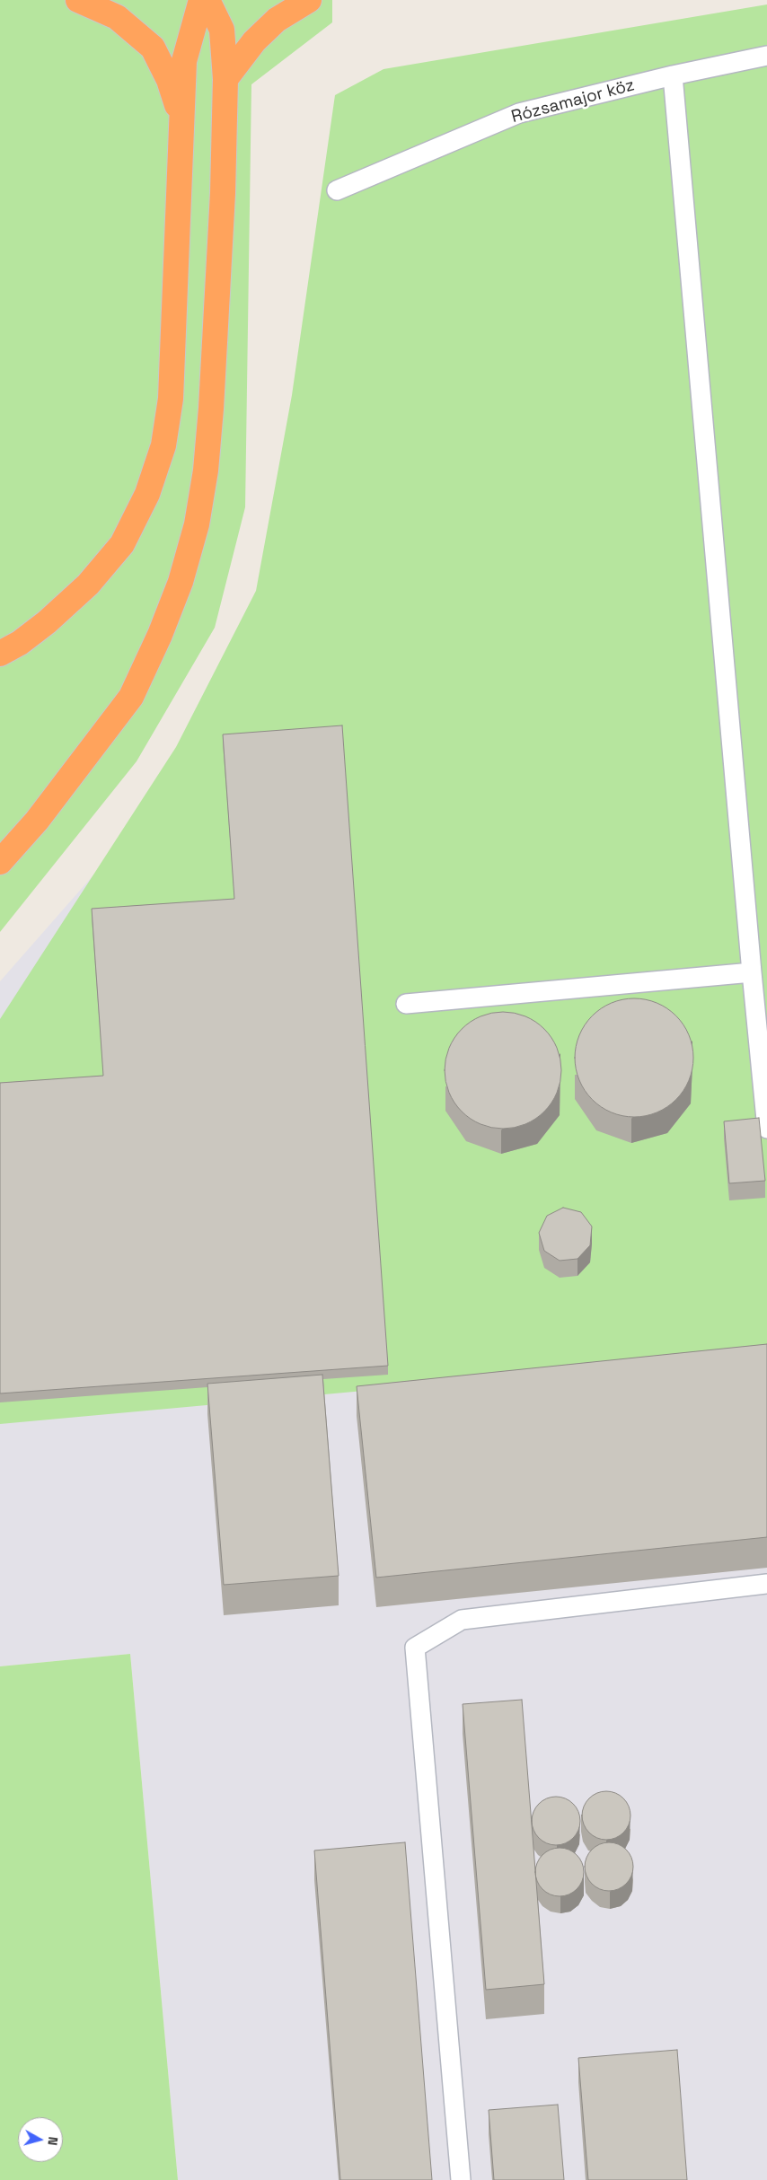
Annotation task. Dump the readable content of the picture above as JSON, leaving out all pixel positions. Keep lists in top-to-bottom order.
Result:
{
  "streets": {
    "lane": ["Rózsamajor köz"]
  },
  "north": "right"
}
